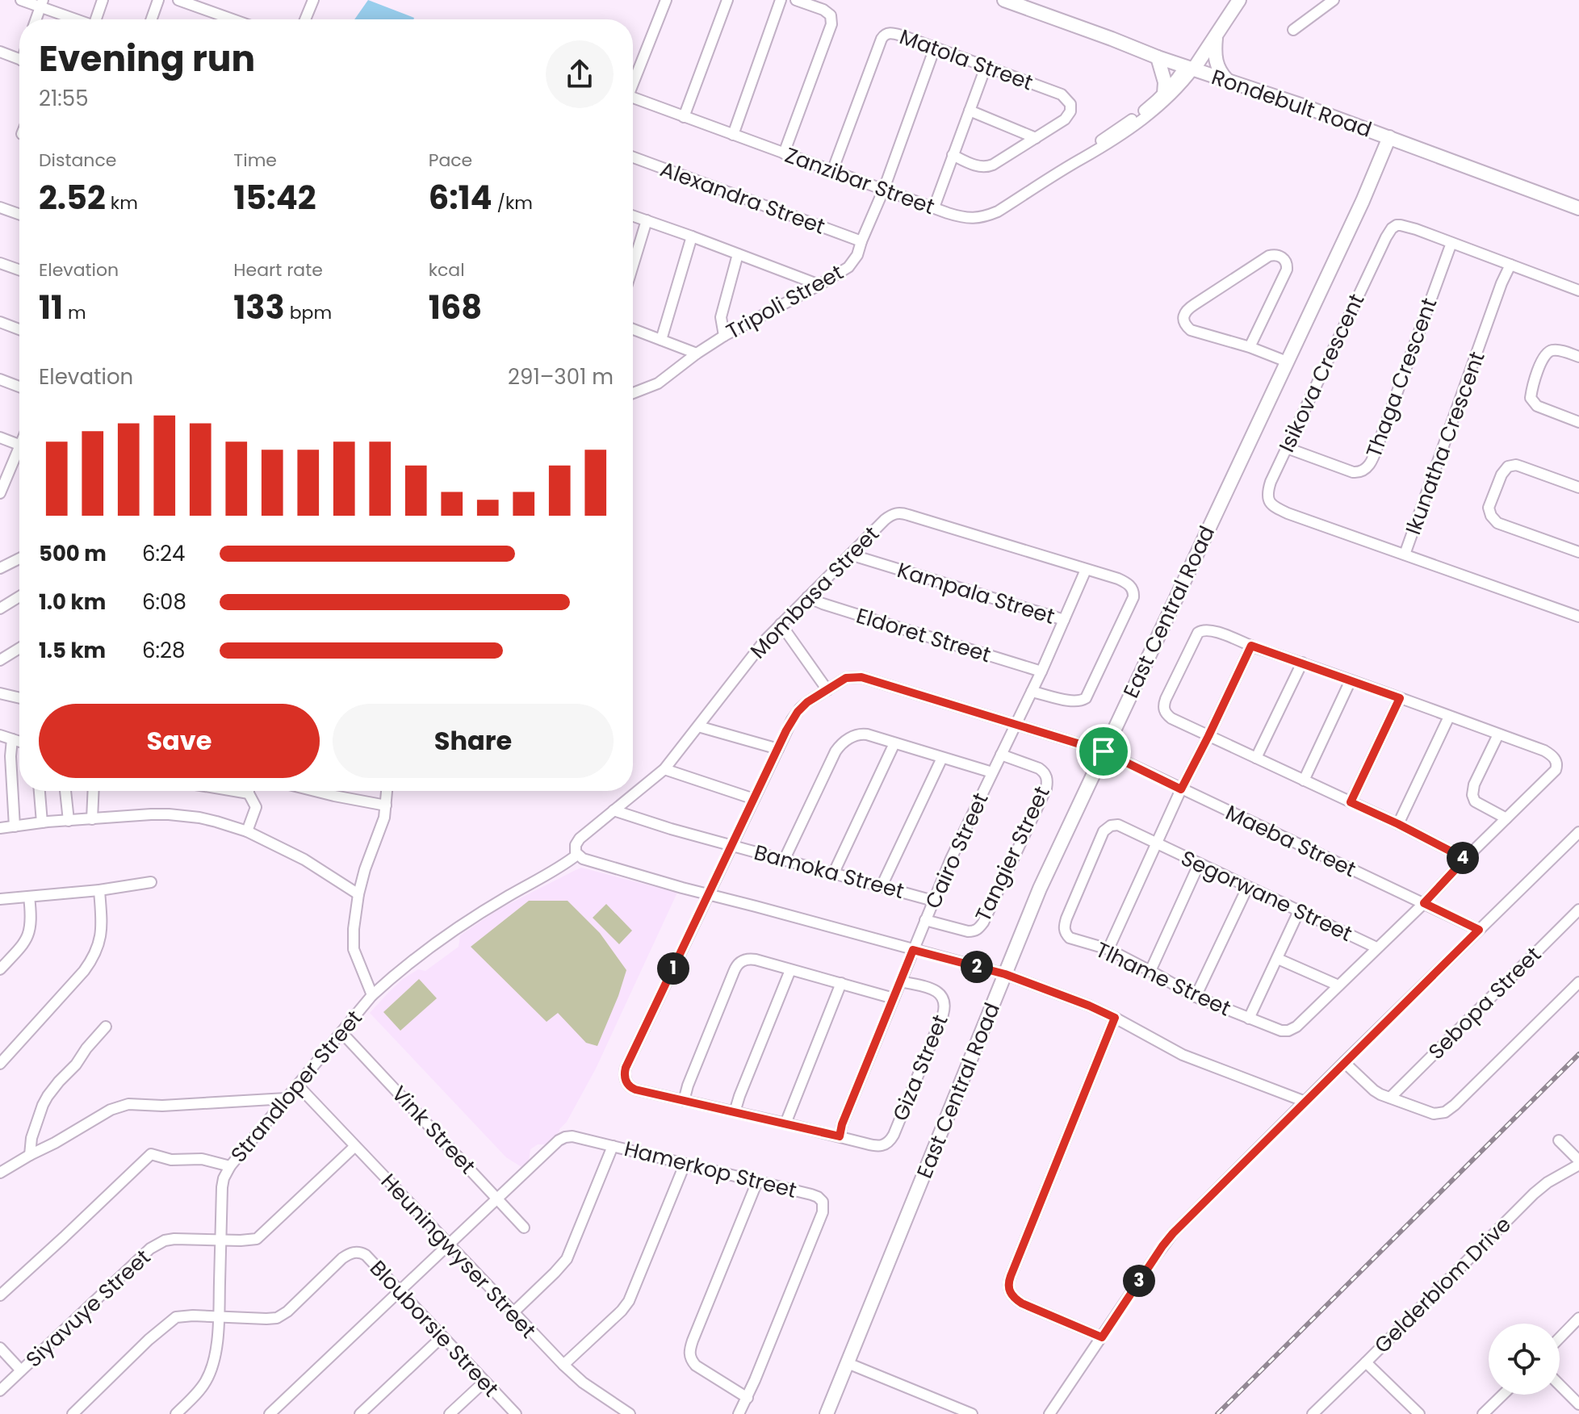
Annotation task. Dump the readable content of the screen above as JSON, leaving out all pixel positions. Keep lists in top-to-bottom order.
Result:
{
  "streets": {
    "street": [
      "Matola Street",
      "Rondebult Road",
      "Zanzibar Street",
      "Alexandra Street",
      "Tripoli Street",
      "Isikova Crescent",
      "Thaga Crescent",
      "Ikunatha Crescent",
      "Mombasa Street",
      "Kampala Street",
      "East Central Road",
      "Eldoret Street",
      "Maeba Street",
      "Cairo Street",
      "Tangier Street",
      "Bamoka Street",
      "Segorwane Street",
      "Tlhame Street",
      "Sebopa Street",
      "Giza Street",
      "Strandloper Street",
      "Vink Street",
      "Hamerkop Street",
      "Heuningwyser Street",
      "Gelderblom Drive",
      "Siyavuye Street",
      "Blouborsie Street"
    ]
  },
  "crossings": [
    ["Matola Street", "Zanzibar Street"],
    ["Matola Street", "Tripoli Street"],
    ["Rondebult Road", "East Central Road"],
    ["Zanzibar Street", "Tripoli Street"],
    ["Alexandra Street", "Tripoli Street"],
    ["Isikova Crescent", "Thaga Crescent"],
    ["Isikova Crescent", "Ikunatha Crescent"],
    ["Mombasa Street", "Kampala Street"],
    ["Mombasa Street", "Eldoret Street"],
    ["Mombasa Street", "Cairo Street"],
    ["Mombasa Street", "Bamoka Street"],
    ["Mombasa Street", "Strandloper Street"],
    ["Kampala Street", "Cairo Street"],
    ["East Central Road", "Maeba Street"],
    ["Eldoret Street", "Cairo Street"],
    ["Maeba Street", "Cairo Street"],
    ["Maeba Street", "Bamoka Street"],
    ["Cairo Street", "Tangier Street"],
    ["Cairo Street", "Bamoka Street"],
    ["Cairo Street", "Giza Street"],
    ["Segorwane Street", "Tlhame Street"],
    ["Strandloper Street", "Vink Street"],
    ["Strandloper Street", "Heuningwyser Street"],
    ["Strandloper Street", "Siyavuye Street"],
    ["Strandloper Street", "Blouborsie Street"],
    ["Vink Street", "Hamerkop Street"],
    ["Hamerkop Street", "Heuningwyser Street"],
    ["Hamerkop Street", "Blouborsie Street"],
    ["Heuningwyser Street", "Siyavuye Street"]
  ],
  "page": {
    "heading": ["Evening run", "21:55"],
    "stats": [
      ["Distance", "2.52 km"],
      ["Time", "15:42"],
      ["Pace", "6:14 /km"],
      ["Elevation", "11 m"],
      ["Heart rate", "133 bpm"],
      ["kcal", "168"]
    ],
    "chart": ["Elevation", "291–301 m"],
    "list": [
      {
        "name": "500 m",
        "note": "6:24"
      },
      {
        "name": "1.0 km",
        "note": "6:08"
      },
      {
        "name": "1.5 km",
        "note": "6:28"
      }
    ],
    "buttons": ["Save", "Share"],
    "pins": [
      "4",
      "2",
      "1",
      "3"
    ]
  }
}
